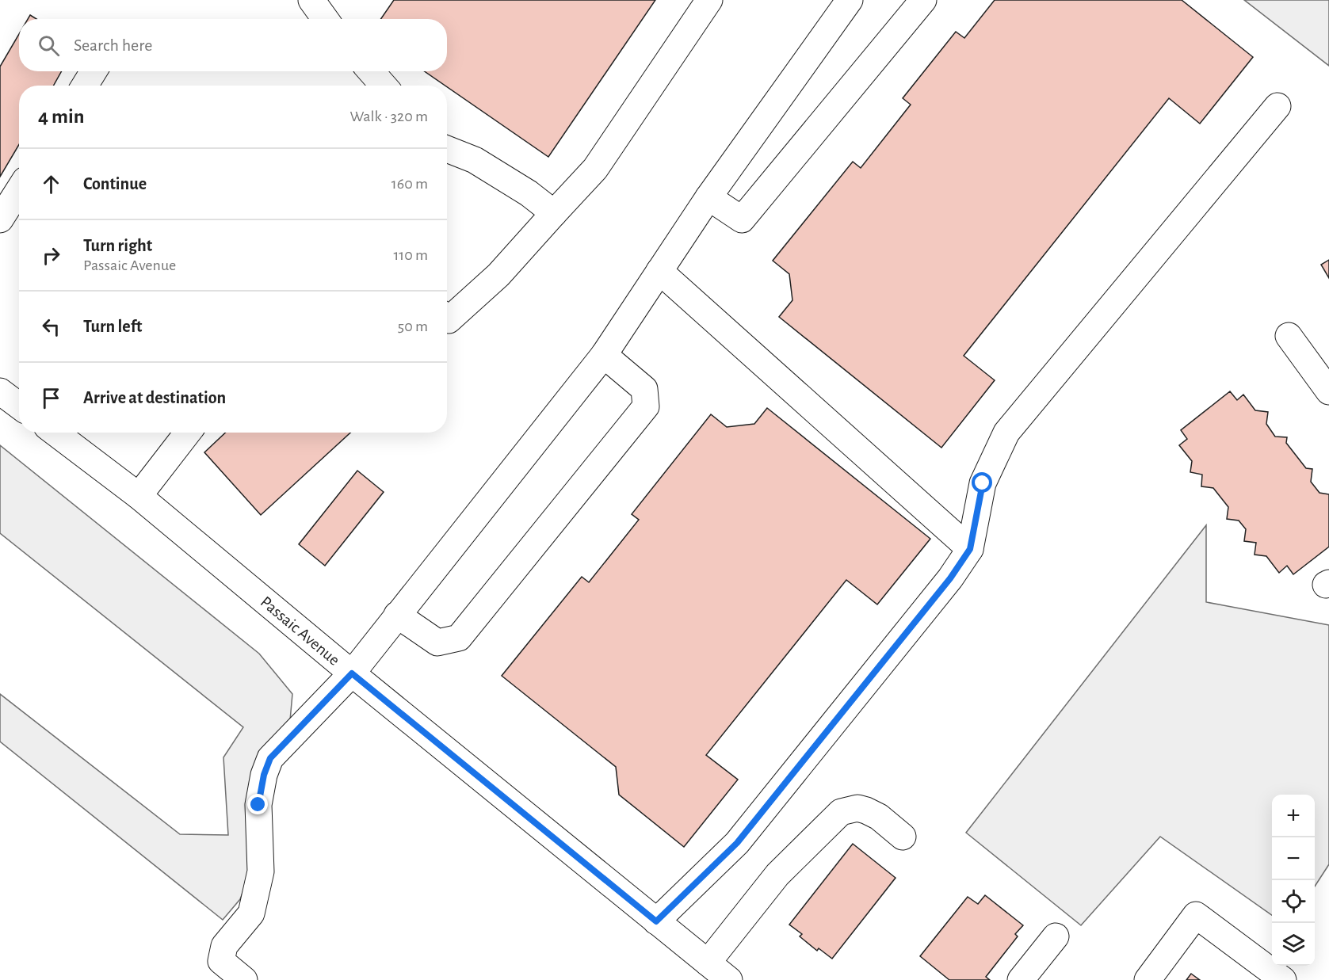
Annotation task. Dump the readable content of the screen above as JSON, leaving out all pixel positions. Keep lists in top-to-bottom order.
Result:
{
  "streets": {
    "main road": ["Passaic Avenue"]
  },
  "page": {
    "search": "Search here",
    "heading": ["4 min", "Walk · 320 m"],
    "list": [
      ["Continue", "160 m"],
      ["Turn right", "Passaic Avenue", "110 m"],
      ["Turn left", "50 m"],
      "Arrive at destination"
    ],
    "map_buttons": ["+", "−"]
  }
}
